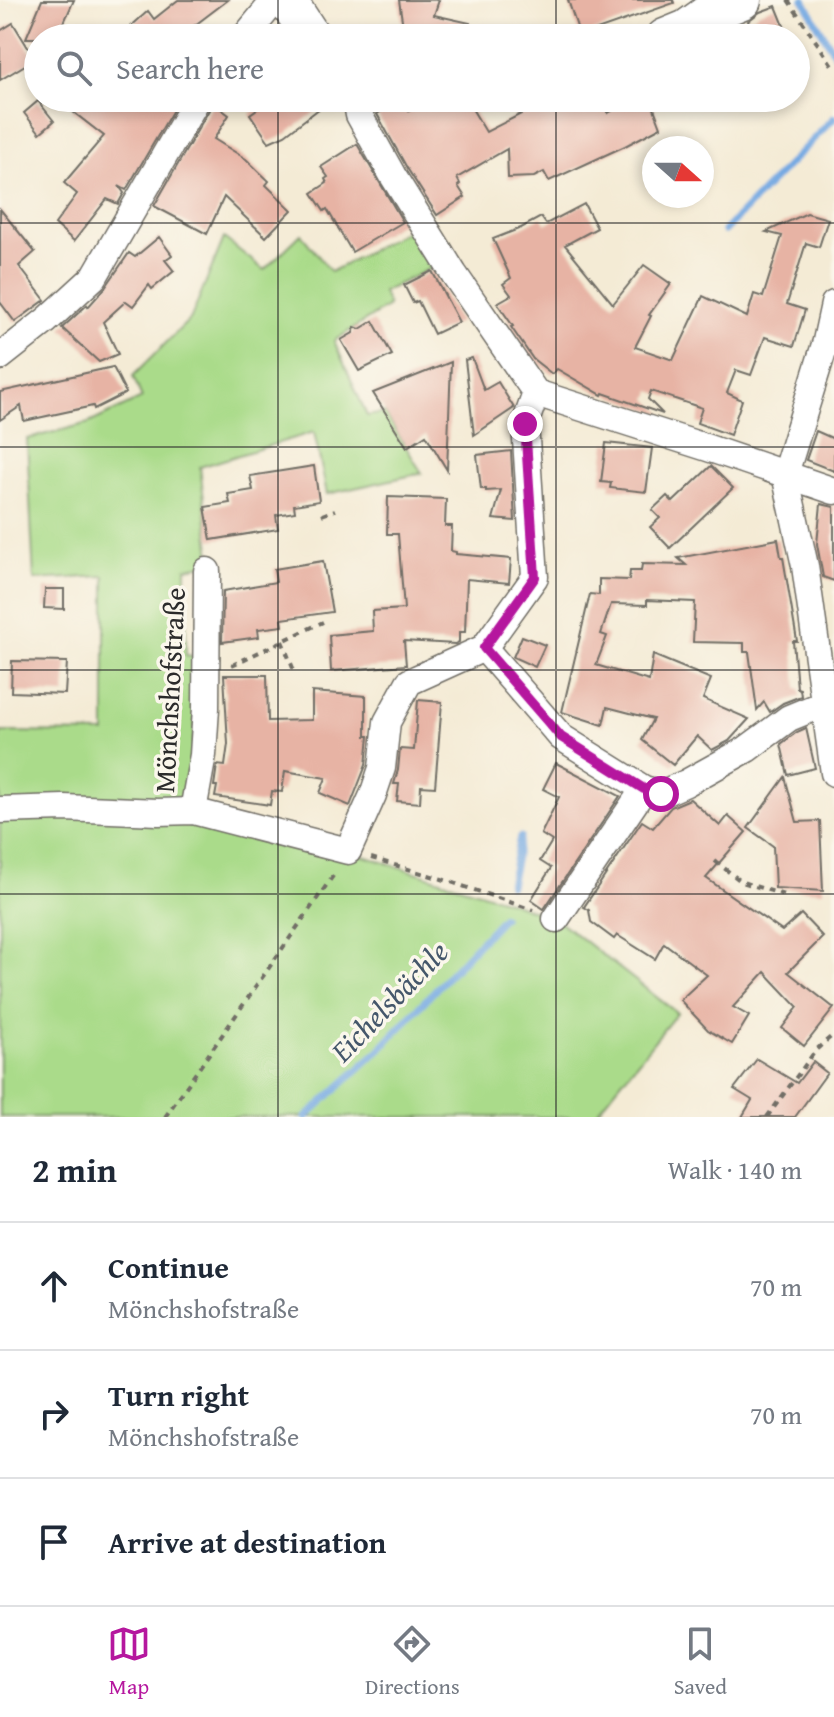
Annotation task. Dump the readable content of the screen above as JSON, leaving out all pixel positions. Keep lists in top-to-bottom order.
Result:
{
  "streets": {
    "street": ["Mönchshofstraße"]
  },
  "water": ["Eichelsbächle"],
  "north": "right",
  "page": {
    "search": "Search here",
    "heading": ["2 min", "Walk · 140 m"],
    "list": [
      ["Continue", "Mönchshofstraße", "70 m"],
      ["Turn right", "Mönchshofstraße", "70 m"],
      "Arrive at destination"
    ],
    "nav": ["Map", "Directions", "Saved"]
  }
}
